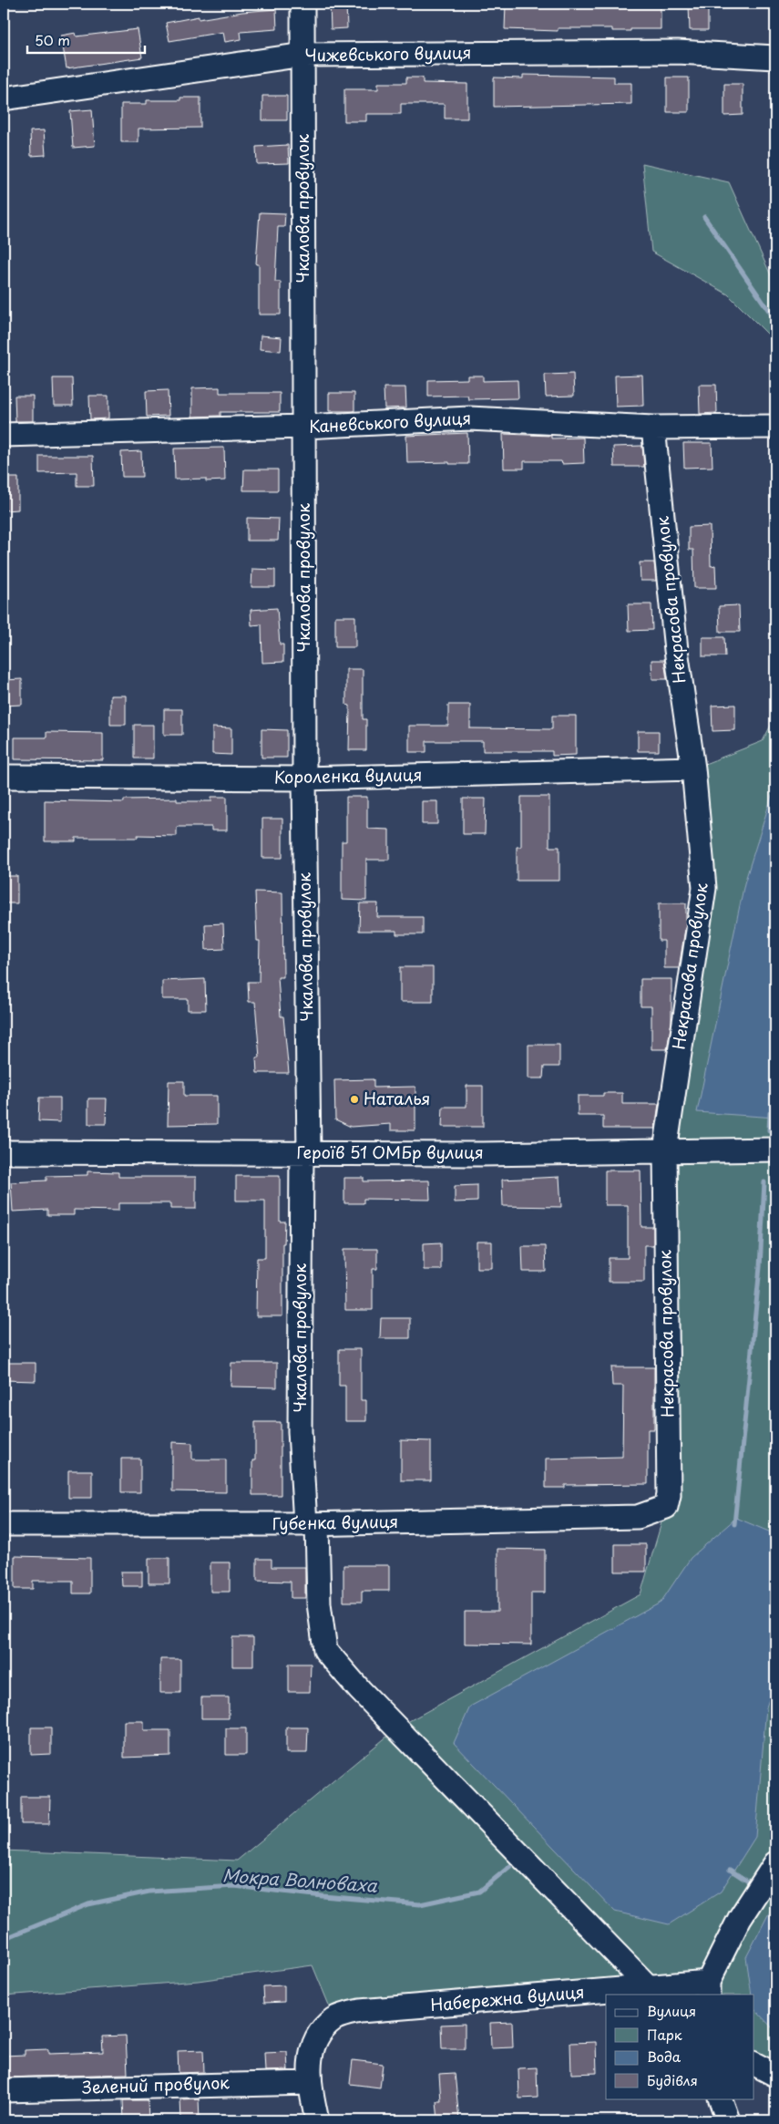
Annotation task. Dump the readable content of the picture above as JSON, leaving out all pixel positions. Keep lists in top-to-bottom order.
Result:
{
  "streets": {
    "street": [
      "Чижевського вулиця",
      "Чкалова провулок",
      "Каневського вулиця",
      "Некрасова провулок",
      "Короленка вулиця",
      "Героїв 51 ОМБр вулиця",
      "Губенка вулиця",
      "Набережна вулиця",
      "Зелений провулок"
    ]
  },
  "crossings": [
    ["Чижевського вулиця", "Чкалова провулок"],
    ["Чкалова провулок", "Каневського вулиця"],
    ["Чкалова провулок", "Короленка вулиця"],
    ["Чкалова провулок", "Героїв 51 ОМБр вулиця"],
    ["Чкалова провулок", "Губенка вулиця"],
    ["Чкалова провулок", "Набережна вулиця"],
    ["Каневського вулиця", "Некрасова провулок"],
    ["Некрасова провулок", "Короленка вулиця"],
    ["Некрасова провулок", "Героїв 51 ОМБр вулиця"],
    ["Некрасова провулок", "Губенка вулиця"],
    ["Набережна вулиця", "Зелений провулок"]
  ],
  "water": ["Мокра Волноваха"],
  "places": ["Наталья"],
  "legend": [
    "Вулиця",
    "Парк",
    "Вода",
    "Будівля"
  ],
  "scale_bar": "50 m"
}
